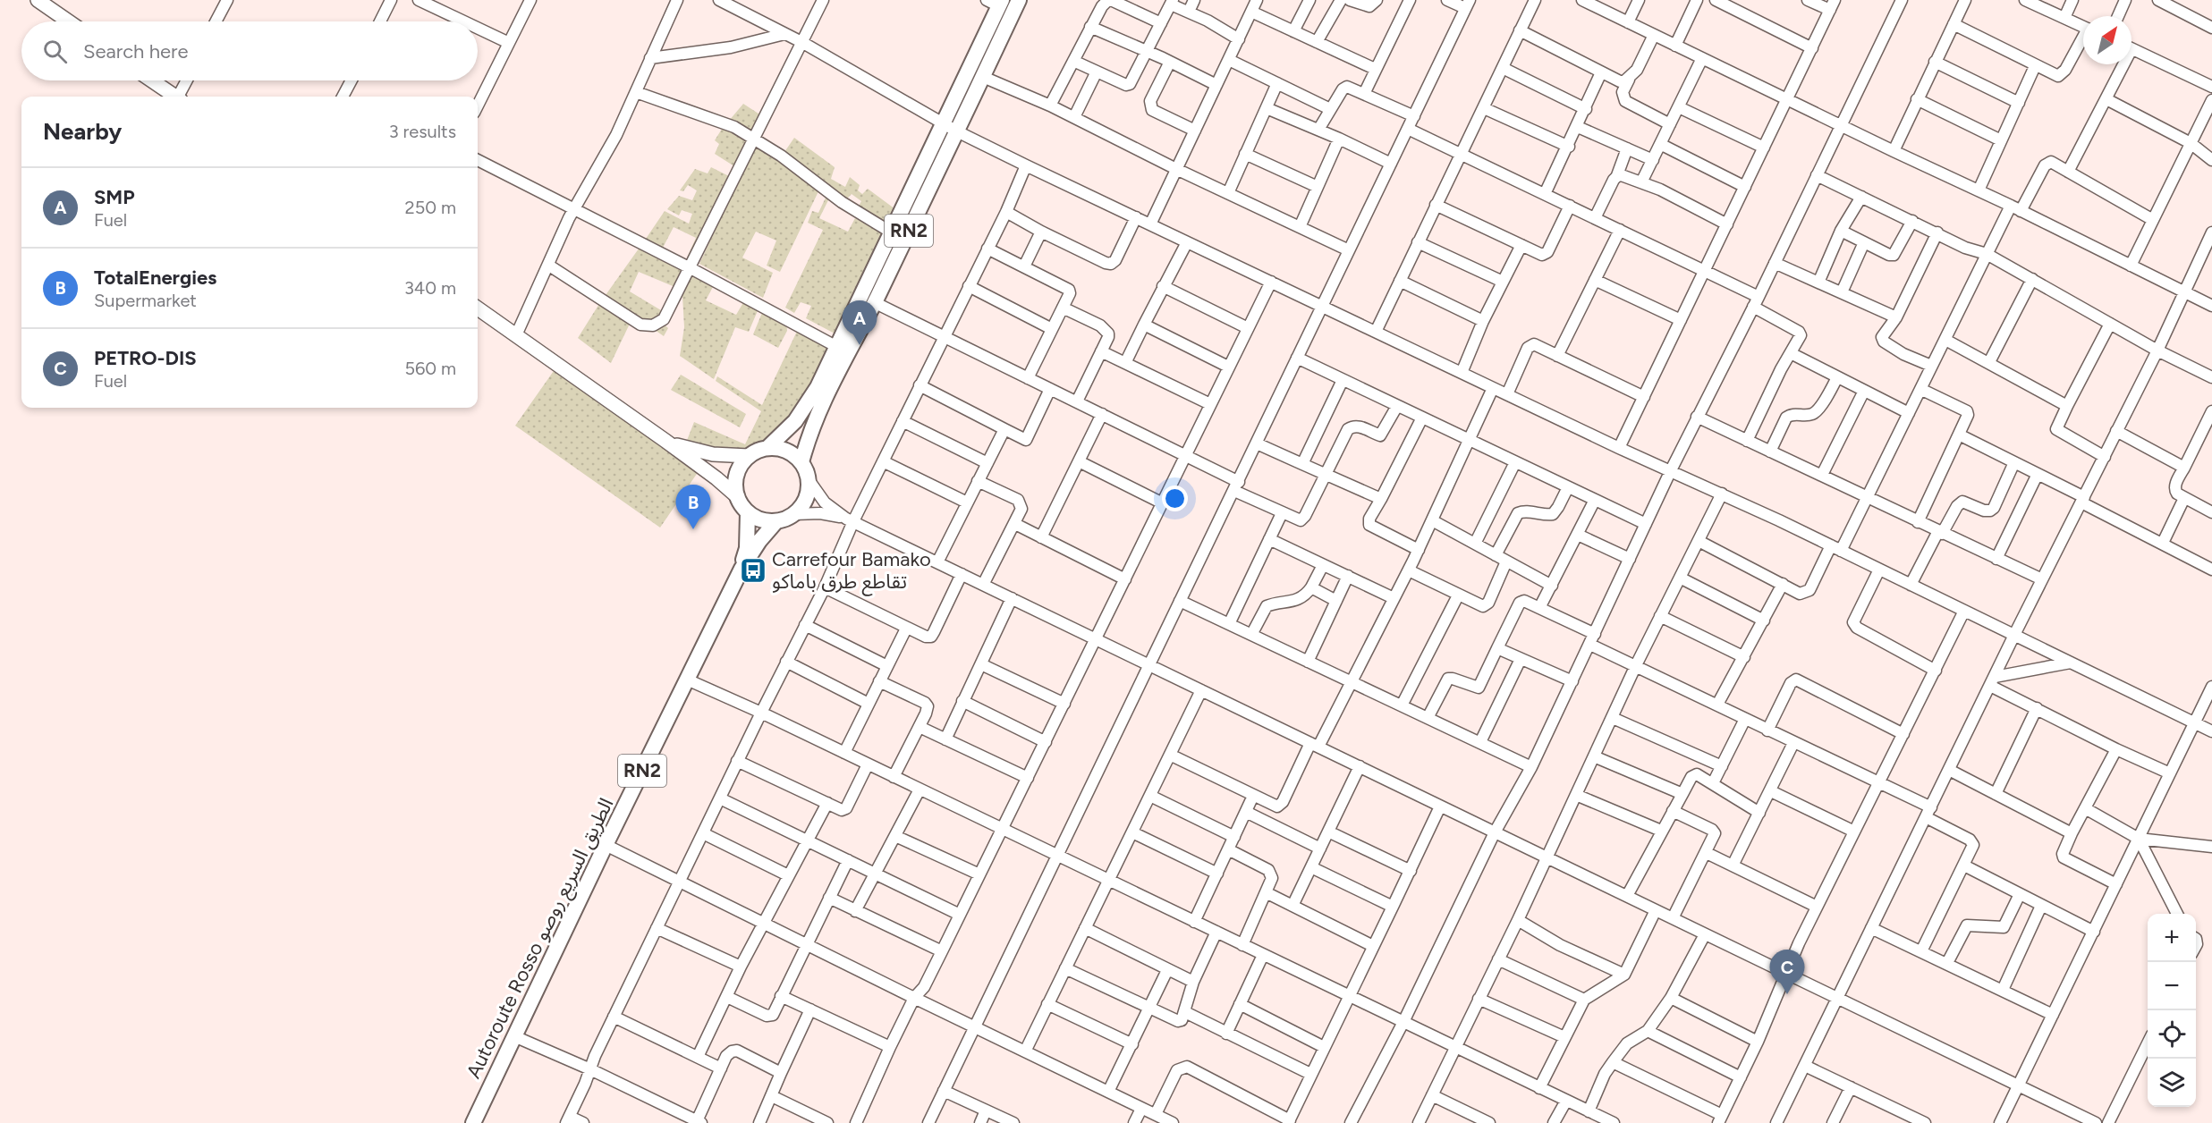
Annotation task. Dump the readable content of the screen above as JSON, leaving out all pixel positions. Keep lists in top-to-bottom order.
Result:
{
  "streets": {
    "highway": ["RN2", "Autoroute Rosso الطريق السريع روصو"]
  },
  "crossings": [
    ["RN2", "Autoroute Rosso الطريق السريع روصو"]
  ],
  "places": {
    "bus stop": ["Carrefour Bamako تقاطع طرق باماكو"]
  },
  "north": "top right",
  "page": {
    "search": "Search here",
    "heading": ["Nearby", "3 results"],
    "list": [
      {
        "mark": "A",
        "name": "SMP",
        "note": "Fuel",
        "value": "250 m"
      },
      {
        "mark": "B",
        "name": "TotalEnergies",
        "note": "Supermarket",
        "value": "340 m"
      },
      {
        "mark": "C",
        "name": "PETRO-DIS",
        "note": "Fuel",
        "value": "560 m"
      }
    ],
    "pins": ["A", "B", "C"],
    "map_buttons": ["+", "−"]
  }
}
